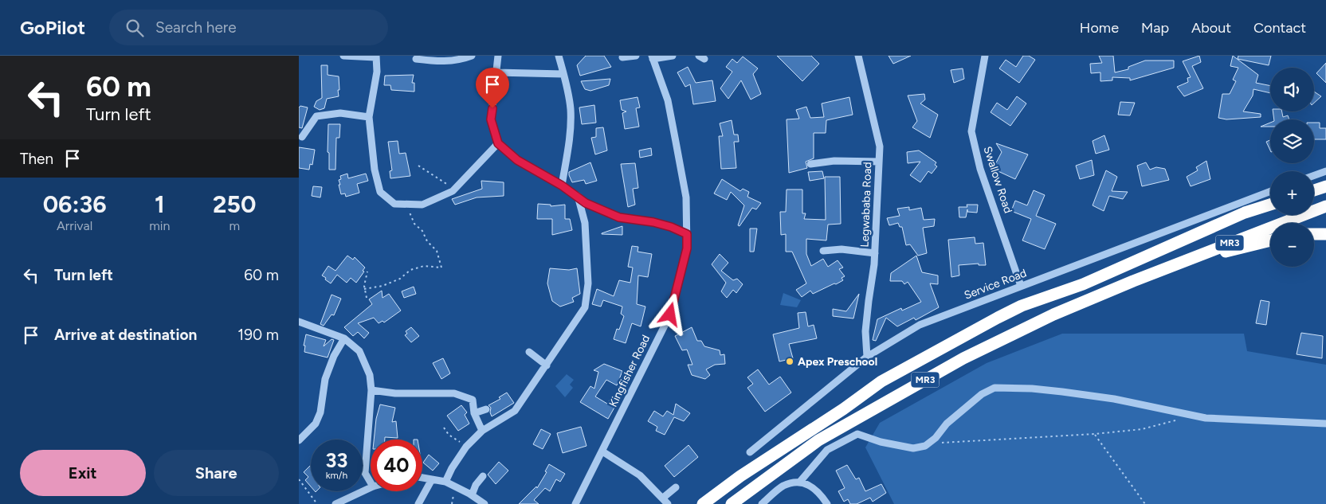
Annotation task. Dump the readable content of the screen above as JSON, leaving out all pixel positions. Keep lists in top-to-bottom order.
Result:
{
  "streets": {
    "highway": ["MR3"],
    "street": [
      "Swallow Road",
      "Legwababa Road",
      "Service Road",
      "Kingfisher Road"
    ]
  },
  "crossings": [
    ["Swallow Road", "Service Road"],
    ["Legwababa Road", "Service Road"]
  ],
  "places": ["Apex Preschool"],
  "page": {
    "header": "GoPilot",
    "search": "Search here",
    "nav": [
      "Home",
      "Map",
      "About",
      "Contact"
    ],
    "turn": ["60 m", "Turn left"],
    "map_buttons": ["+", "−"],
    "then": "Then",
    "eta": [
      "06:36",
      "Arrival",
      "1",
      "min",
      "250",
      "m"
    ],
    "list": [
      {
        "name": "Turn left",
        "value": "60 m"
      },
      {
        "name": "Arrive at destination",
        "value": "190 m"
      }
    ],
    "speed": "33 km/h",
    "limit": "40",
    "buttons": ["Exit", "Share"]
  }
}
